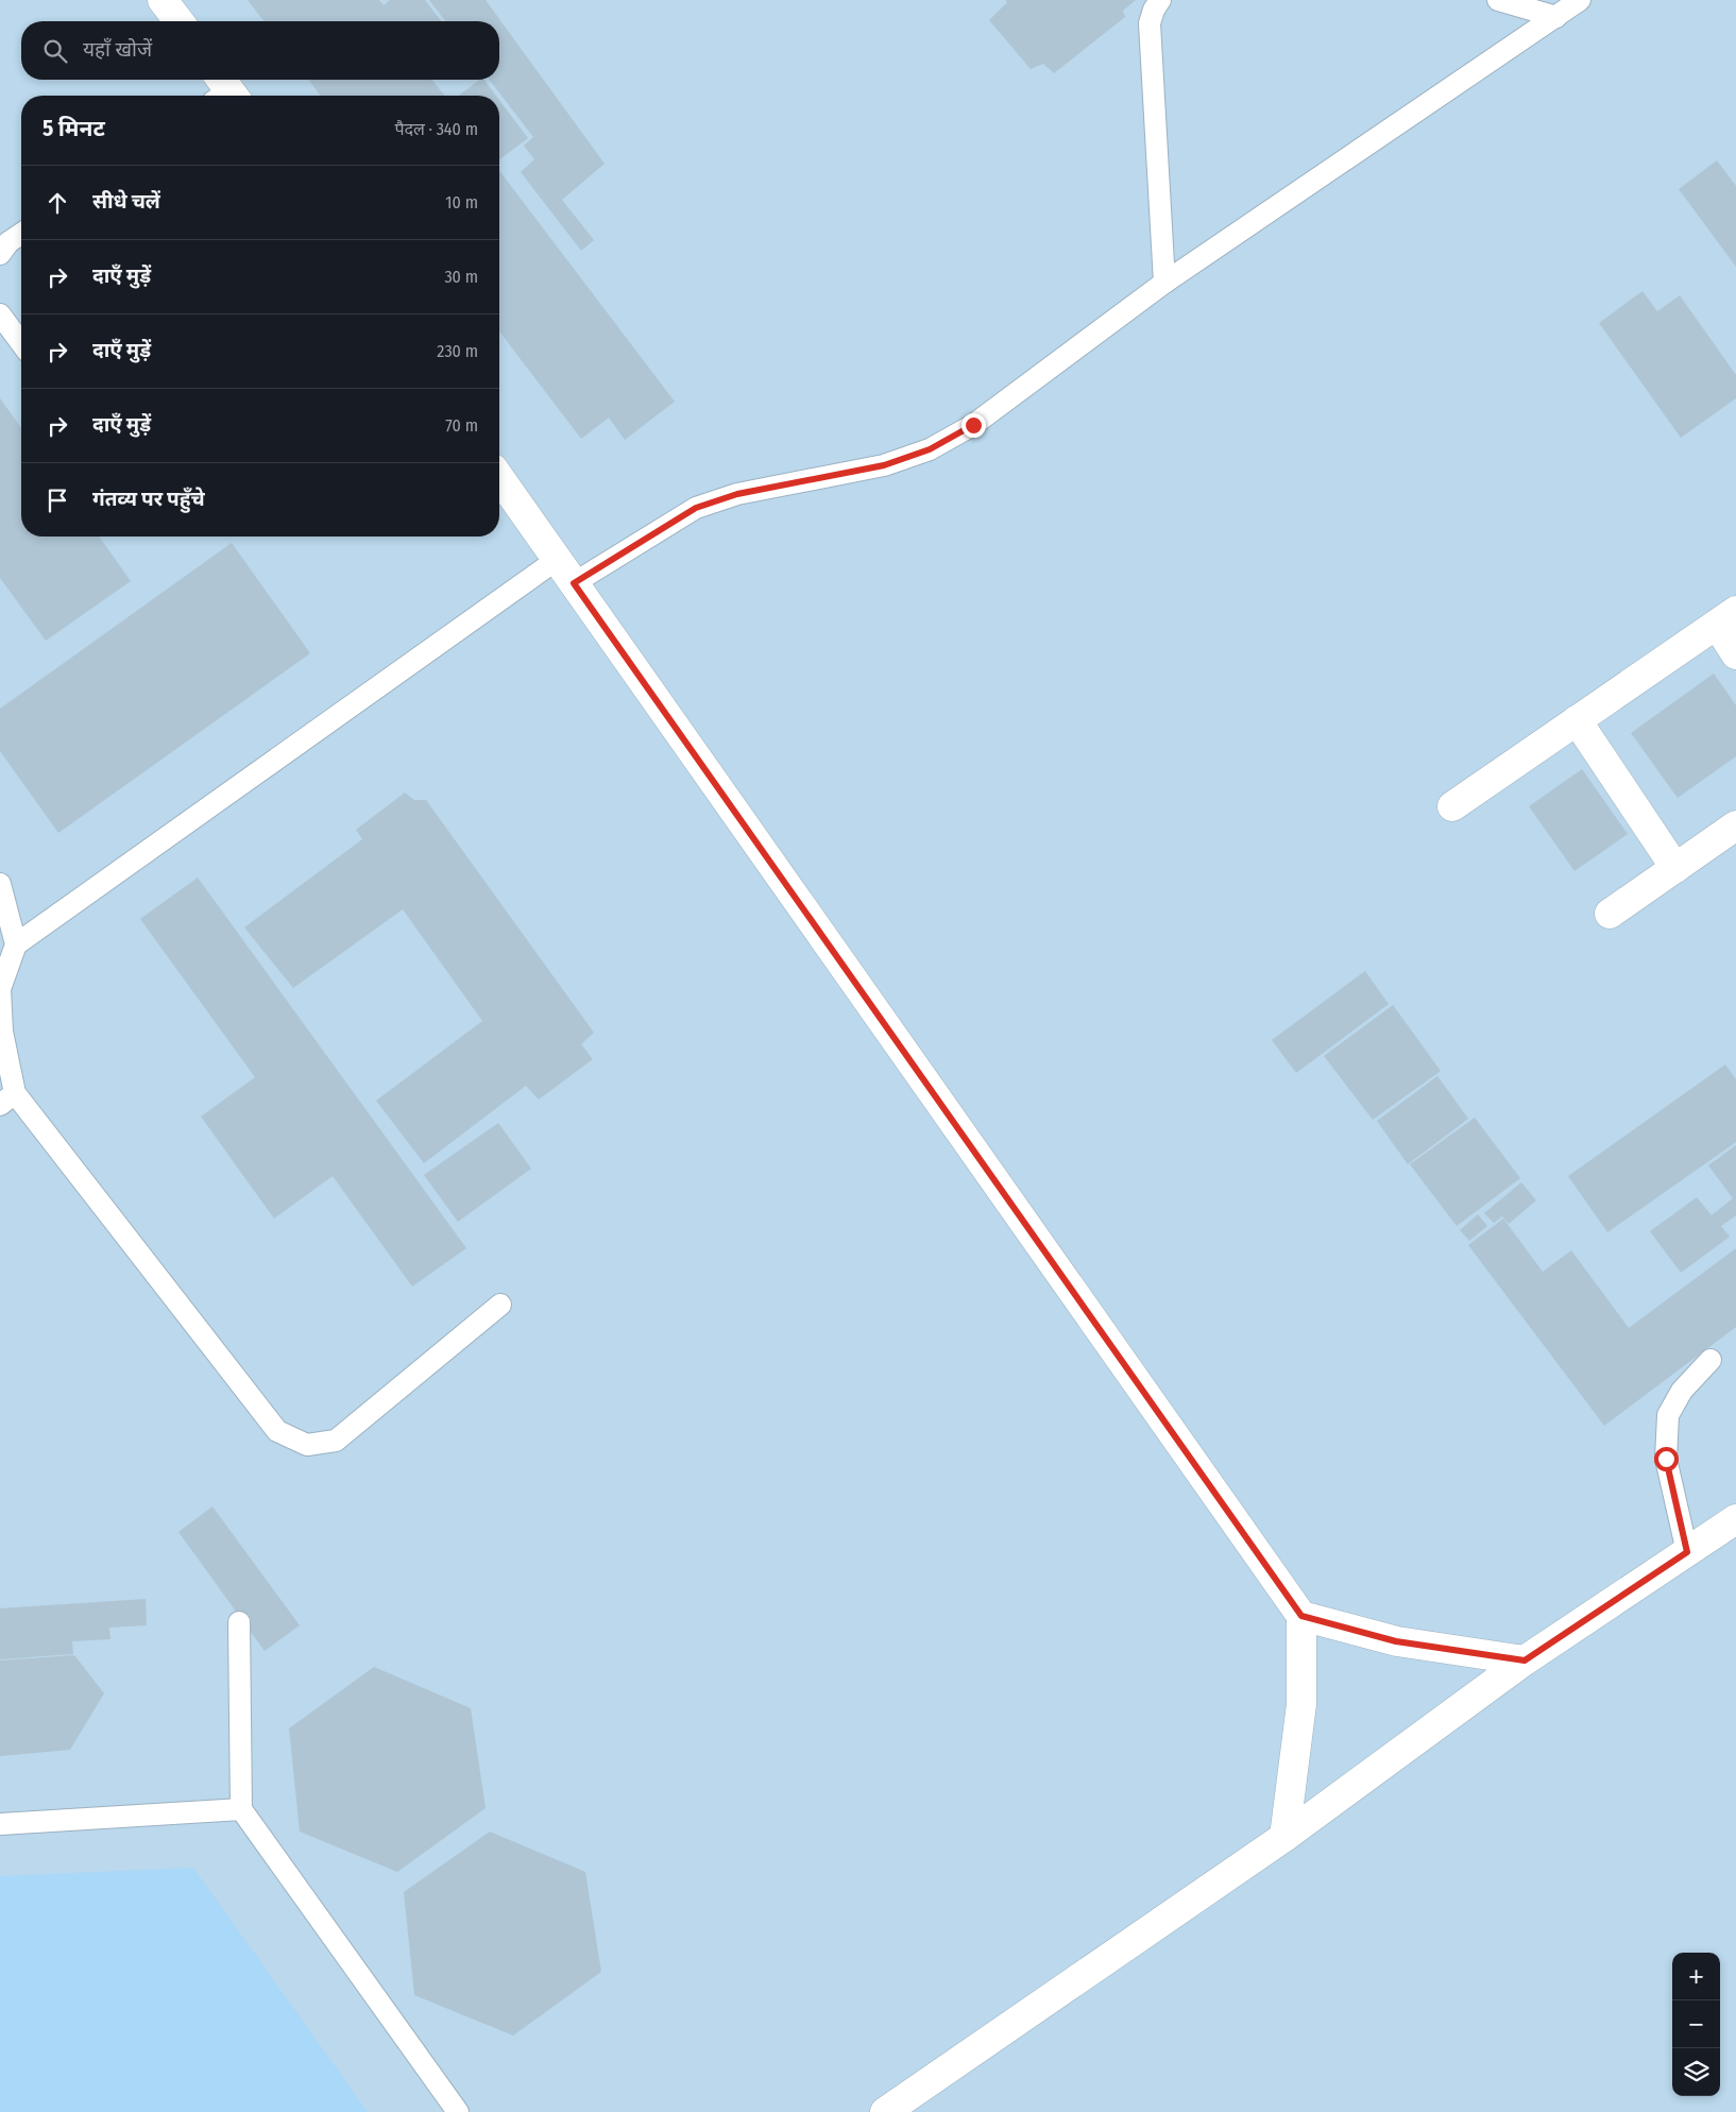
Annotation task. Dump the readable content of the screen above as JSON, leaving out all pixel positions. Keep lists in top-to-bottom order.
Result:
{
  "page": {
    "search": "यहाँ खोजें",
    "heading": ["5 मिनट", "पैदल · 340 m"],
    "list": [
      ["सीधे चलें", "10 m"],
      ["दाएँ मुड़ें", "30 m"],
      ["दाएँ मुड़ें", "230 m"],
      ["दाएँ मुड़ें", "70 m"],
      "गंतव्य पर पहुँचे"
    ],
    "map_buttons": ["+", "−"]
  }
}
